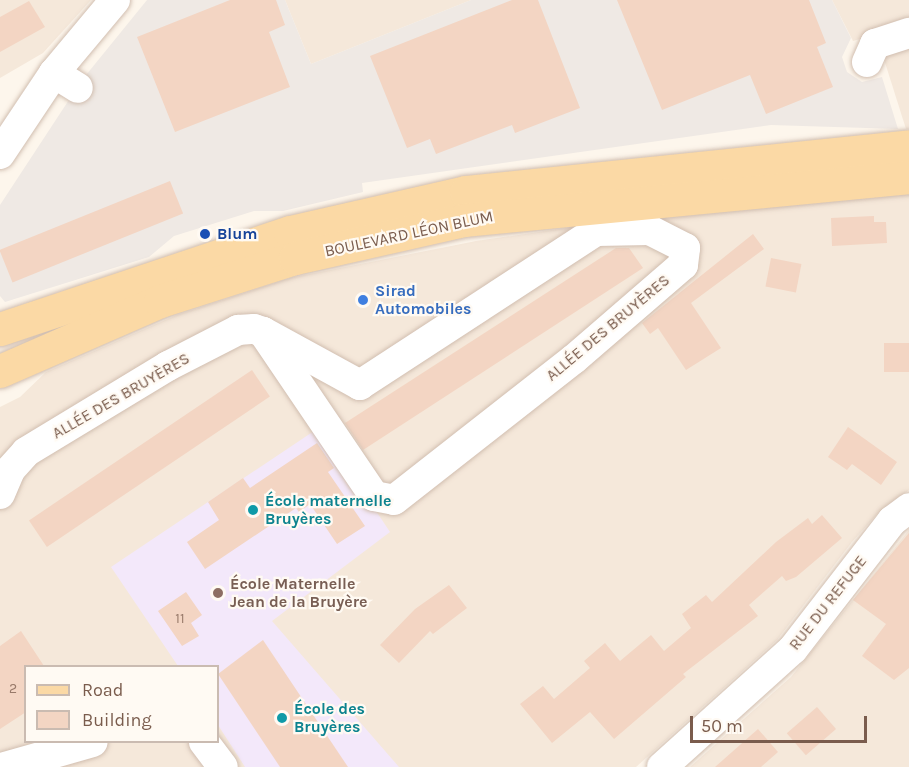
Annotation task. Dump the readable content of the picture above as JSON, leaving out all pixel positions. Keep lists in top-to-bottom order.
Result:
{
  "streets": {
    "main road": ["BOULEVARD LÉON BLUM"],
    "street": ["ALLÉE DES BRUYÈRES", "RUE DU REFUGE"]
  },
  "places": [
    "Blum",
    "Sirad Automobiles",
    "École maternelle Bruyères",
    "École Maternelle Jean de la Bruyère",
    "École des Bruyères"
  ],
  "house_numbers": ["11", "2"],
  "legend": ["Road", "Building"],
  "scale_bar": "50 m"
}
